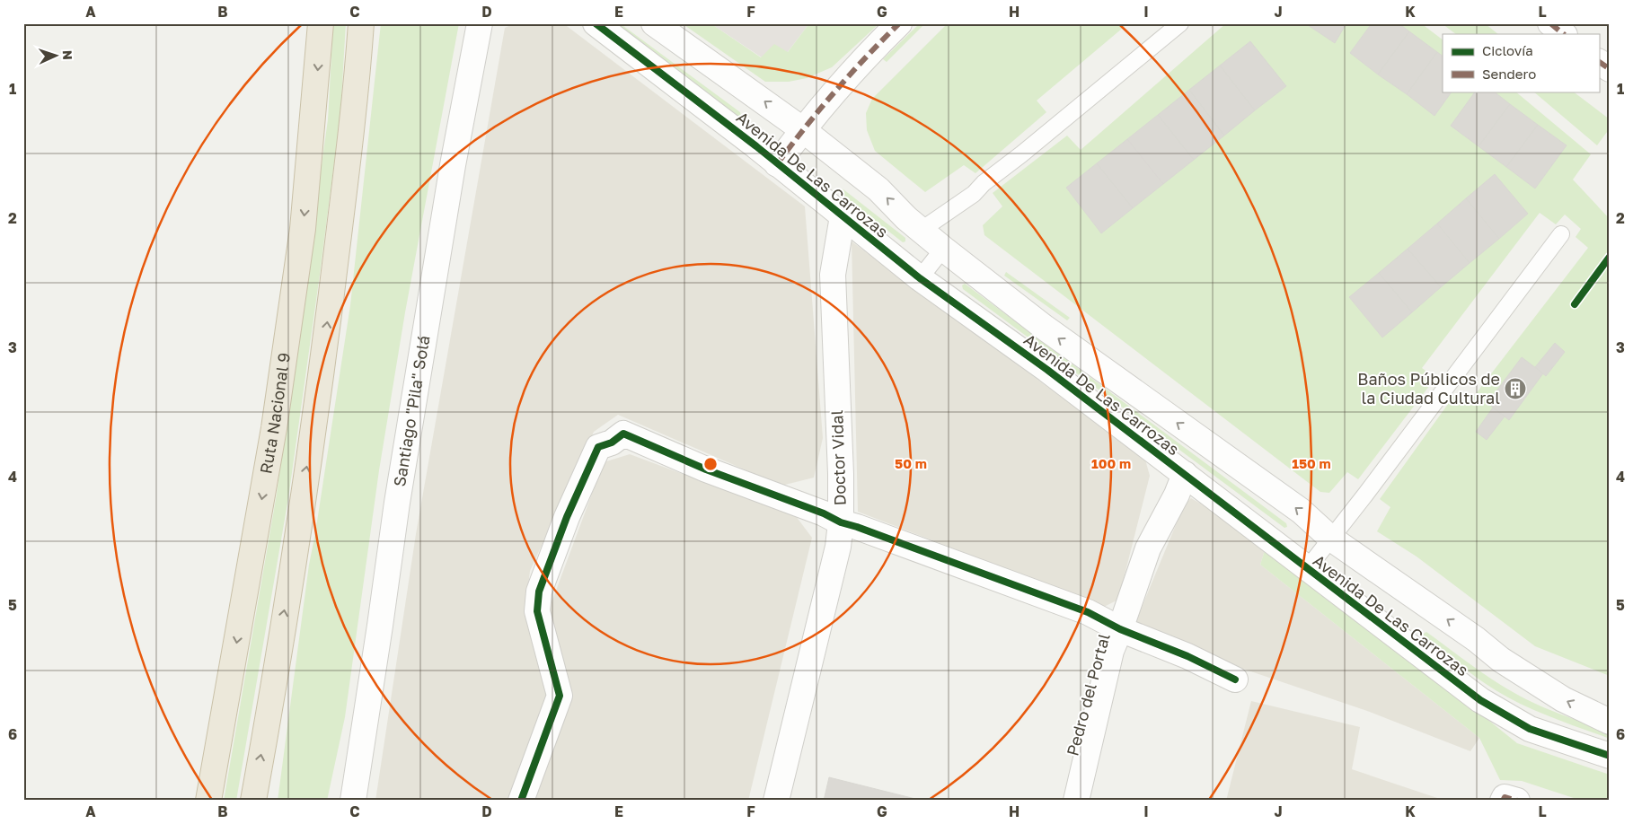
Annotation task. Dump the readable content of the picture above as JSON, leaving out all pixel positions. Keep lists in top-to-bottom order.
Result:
{
  "streets": {
    "highway": ["Ruta Nacional 9"],
    "street": [
      "Avenida De Las Carrozas",
      "Santiago \"Pila\" Solá",
      "Doctor Vidal",
      "Pedro del Portal"
    ]
  },
  "crossings": [
    ["Avenida De Las Carrozas", "Doctor Vidal"],
    ["Avenida De Las Carrozas", "Pedro del Portal"]
  ],
  "places": {
    "building": ["Baños Públicos de la Ciudad Cultural"]
  },
  "legend": ["Ciclovía", "Sendero"],
  "north": "right",
  "grid": {
    "columns": [
      "A",
      "B",
      "C",
      "D",
      "E",
      "F",
      "G",
      "H",
      "I",
      "J",
      "K",
      "L"
    ],
    "rows": [
      "1",
      "2",
      "3",
      "4",
      "5",
      "6"
    ]
  },
  "rings": ["50 m", "100 m", "150 m"]
}
